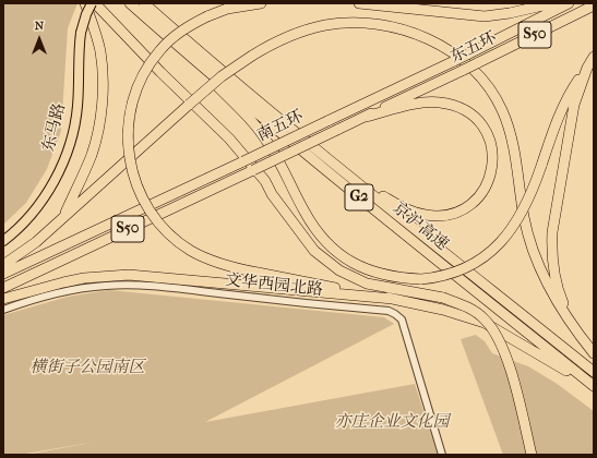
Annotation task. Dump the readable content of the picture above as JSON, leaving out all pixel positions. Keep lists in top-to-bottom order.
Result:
{
  "streets": {
    "highway": [
      "S50",
      "东五环",
      "南五环",
      "G2",
      "京沪高速"
    ],
    "main road": ["东马路"],
    "street": ["文华西园北路"]
  },
  "crossings": [
    ["东五环", "南五环"]
  ],
  "parks": ["横街子公园南区", "亦庄企业文化园"],
  "north": "top"
}
